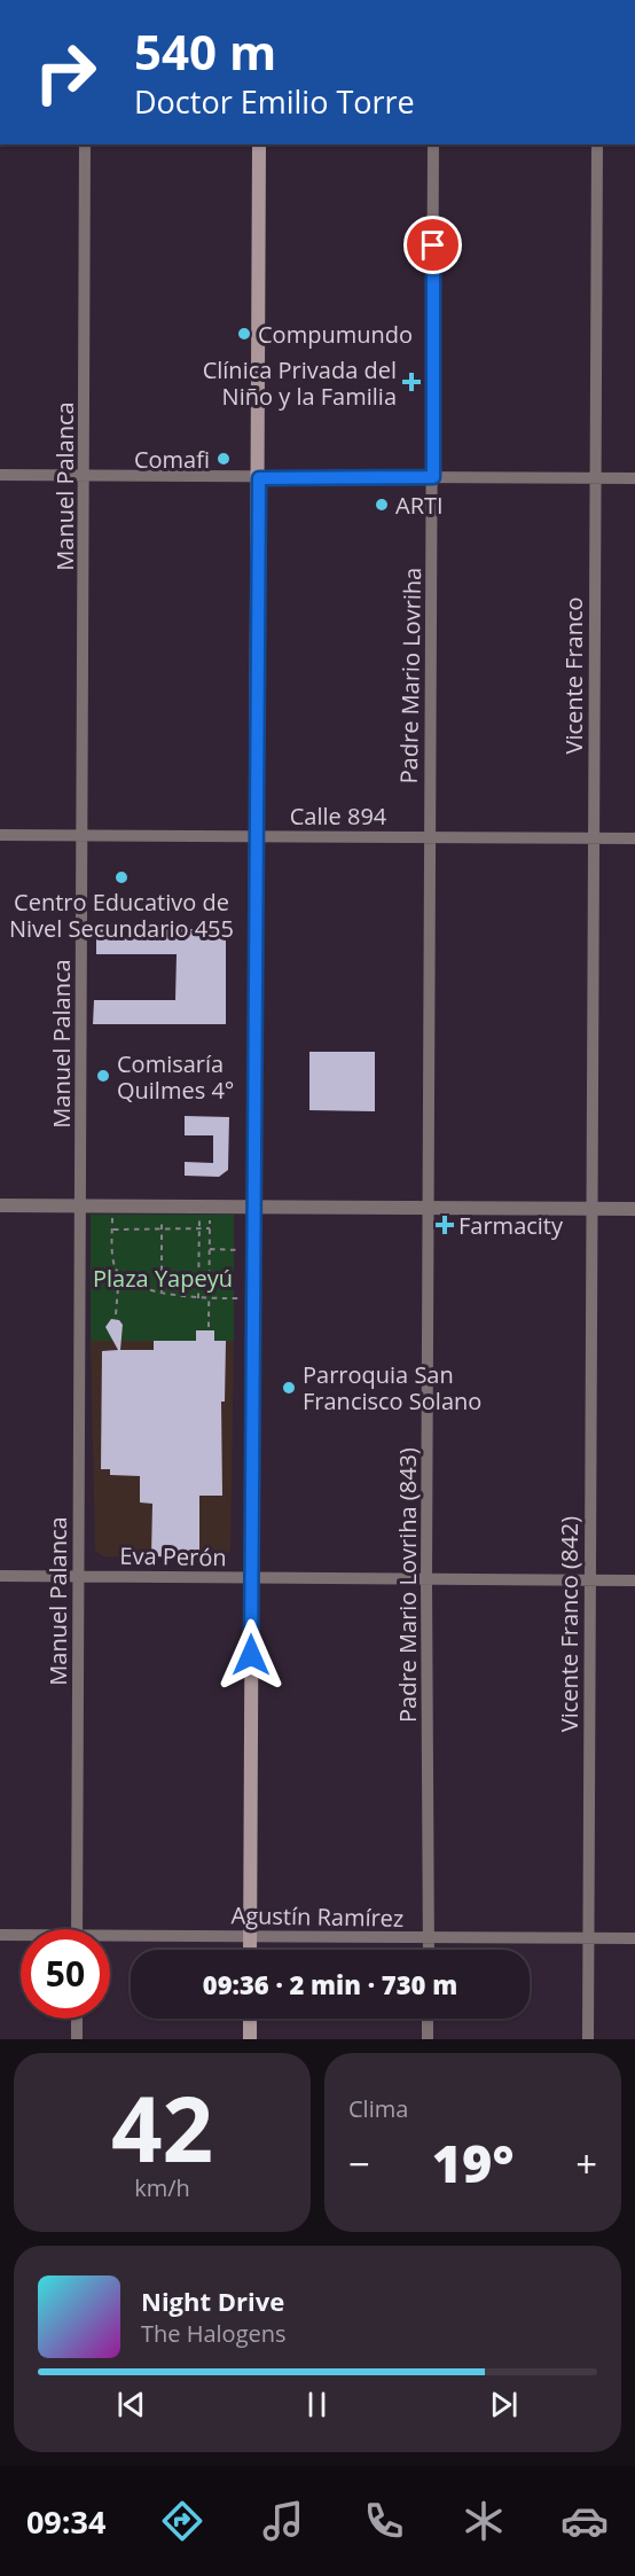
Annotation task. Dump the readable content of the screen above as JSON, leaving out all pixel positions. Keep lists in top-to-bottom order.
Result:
{
  "streets": {
    "street": [
      "Manuel Palanca",
      "Padre Mario Lovriha",
      "Vicente Franco",
      "Calle 894",
      "Eva Perón",
      "Padre Mario Lovriha (843)",
      "Vicente Franco (842)",
      "Agustín Ramírez"
    ]
  },
  "crossings": [
    ["Manuel Palanca", "Calle 894"],
    ["Manuel Palanca", "Eva Perón"],
    ["Padre Mario Lovriha", "Calle 894"],
    ["Padre Mario Lovriha", "Padre Mario Lovriha (843)"],
    ["Vicente Franco", "Calle 894"],
    ["Vicente Franco", "Vicente Franco (842)"],
    ["Eva Perón", "Padre Mario Lovriha (843)"],
    ["Eva Perón", "Vicente Franco (842)"],
    ["Padre Mario Lovriha (843)", "Agustín Ramírez"],
    ["Vicente Franco (842)", "Agustín Ramírez"]
  ],
  "parks": ["Plaza Yapeyú"],
  "places": {
    "other": [
      "Compumundo",
      "Comafi",
      "ARTI",
      "Centro Educativo de Nivel Secundario 455",
      "Comisaría Quilmes 4°",
      "Parroquia San Francisco Solano"
    ],
    "health": ["Clínica Privada del Niño y la Familia", "Farmacity"]
  },
  "page": {
    "turn": ["540 m", "Doctor Emilio Torre"],
    "limit": "50",
    "trip": "09:36 · 2 min · 730 m",
    "tile": [
      ["42", "km/h"],
      "Clima"
    ],
    "heat": ["−", "19°", "+"],
    "song": ["Night Drive", "The Halogens"],
    "tabs": "09:34"
  }
}
